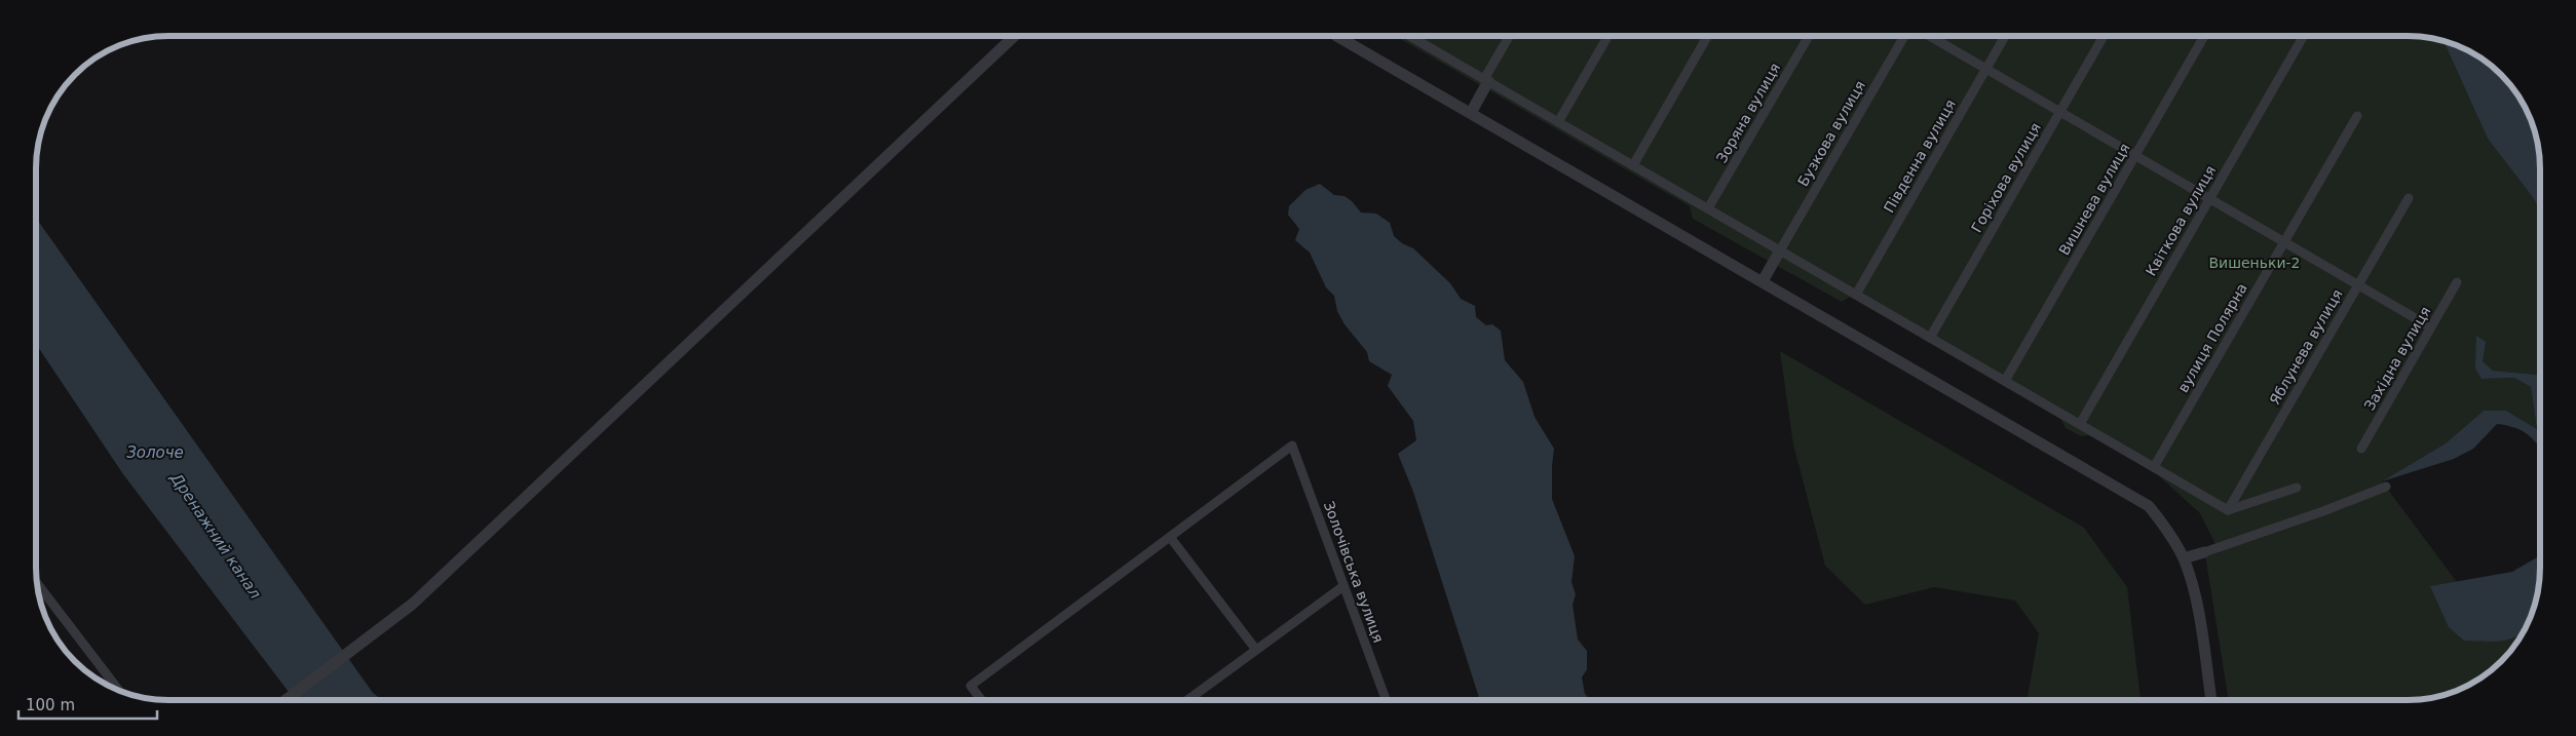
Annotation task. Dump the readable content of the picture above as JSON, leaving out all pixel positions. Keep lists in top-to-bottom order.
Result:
{
  "streets": {
    "street": [
      "Зоряна вулиця",
      "Бузкова вулиця",
      "Південна вулиця",
      "Горіхова вулиця",
      "Вишнева вулиця",
      "Квіткова вулиця",
      "вулиця Полярна",
      "Яблунева вулиця",
      "Західна вулиця",
      "Золочівська вулиця"
    ]
  },
  "water": ["Золоче", "Дренажний канал"],
  "parks": ["Вишеньки-2"],
  "scale_bar": "100 m"
}
